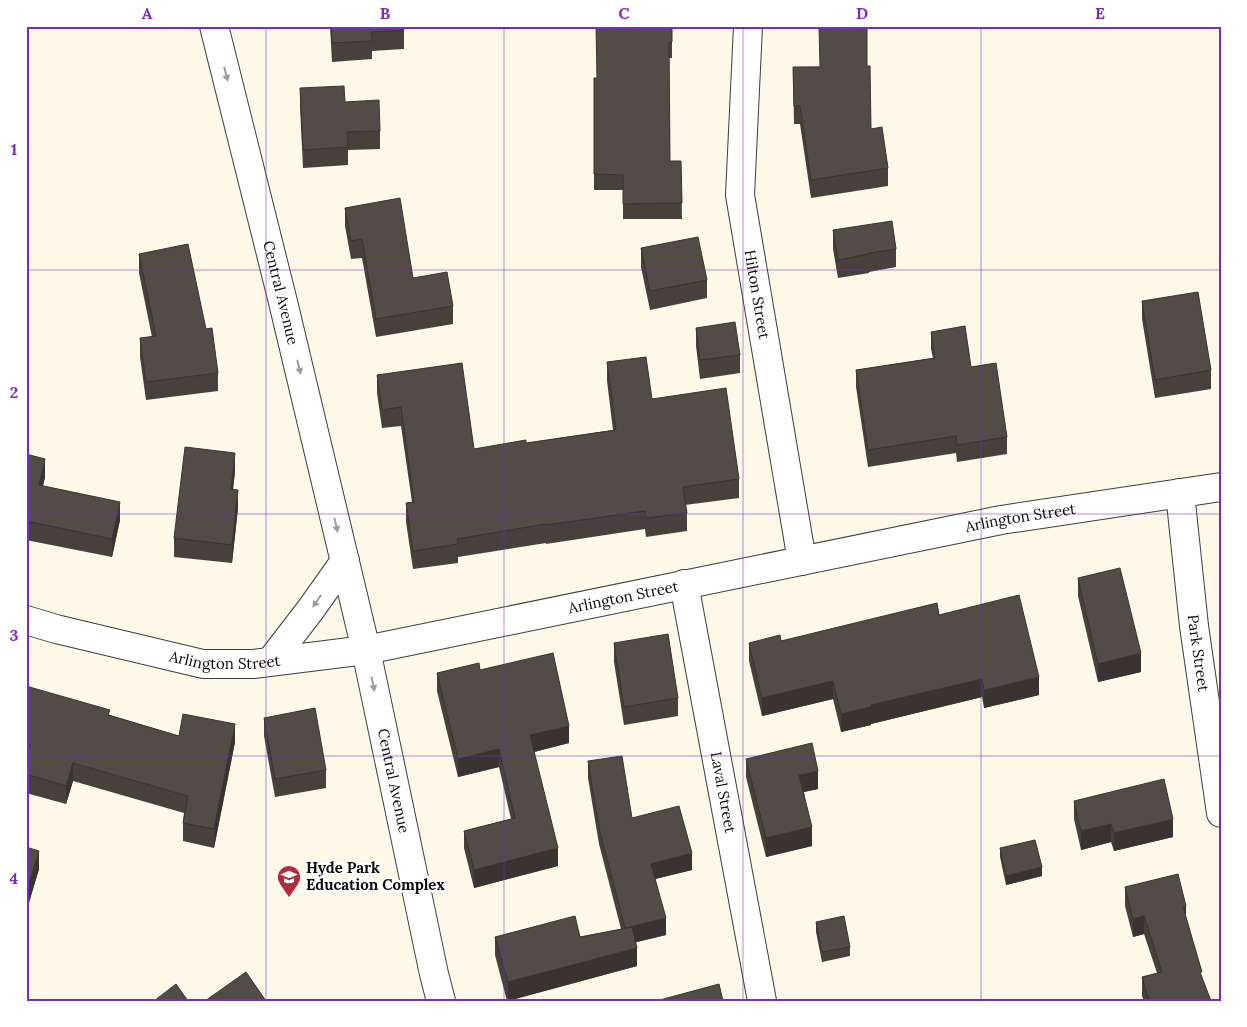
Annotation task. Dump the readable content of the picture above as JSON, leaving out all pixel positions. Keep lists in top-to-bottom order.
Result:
{
  "streets": {
    "street": [
      "Central Avenue",
      "Hilton Street",
      "Arlington Street",
      "Park Street",
      "Laval Street"
    ]
  },
  "crossings": [
    ["Central Avenue", "Arlington Street"],
    ["Hilton Street", "Arlington Street"],
    ["Arlington Street", "Park Street"],
    ["Arlington Street", "Laval Street"]
  ],
  "one_way": ["Central Avenue"],
  "places": {
    "school or university": ["Hyde Park Education Complex"]
  },
  "grid": {
    "columns": [
      "A",
      "B",
      "C",
      "D",
      "E"
    ],
    "rows": [
      "1",
      "2",
      "3",
      "4"
    ]
  }
}
